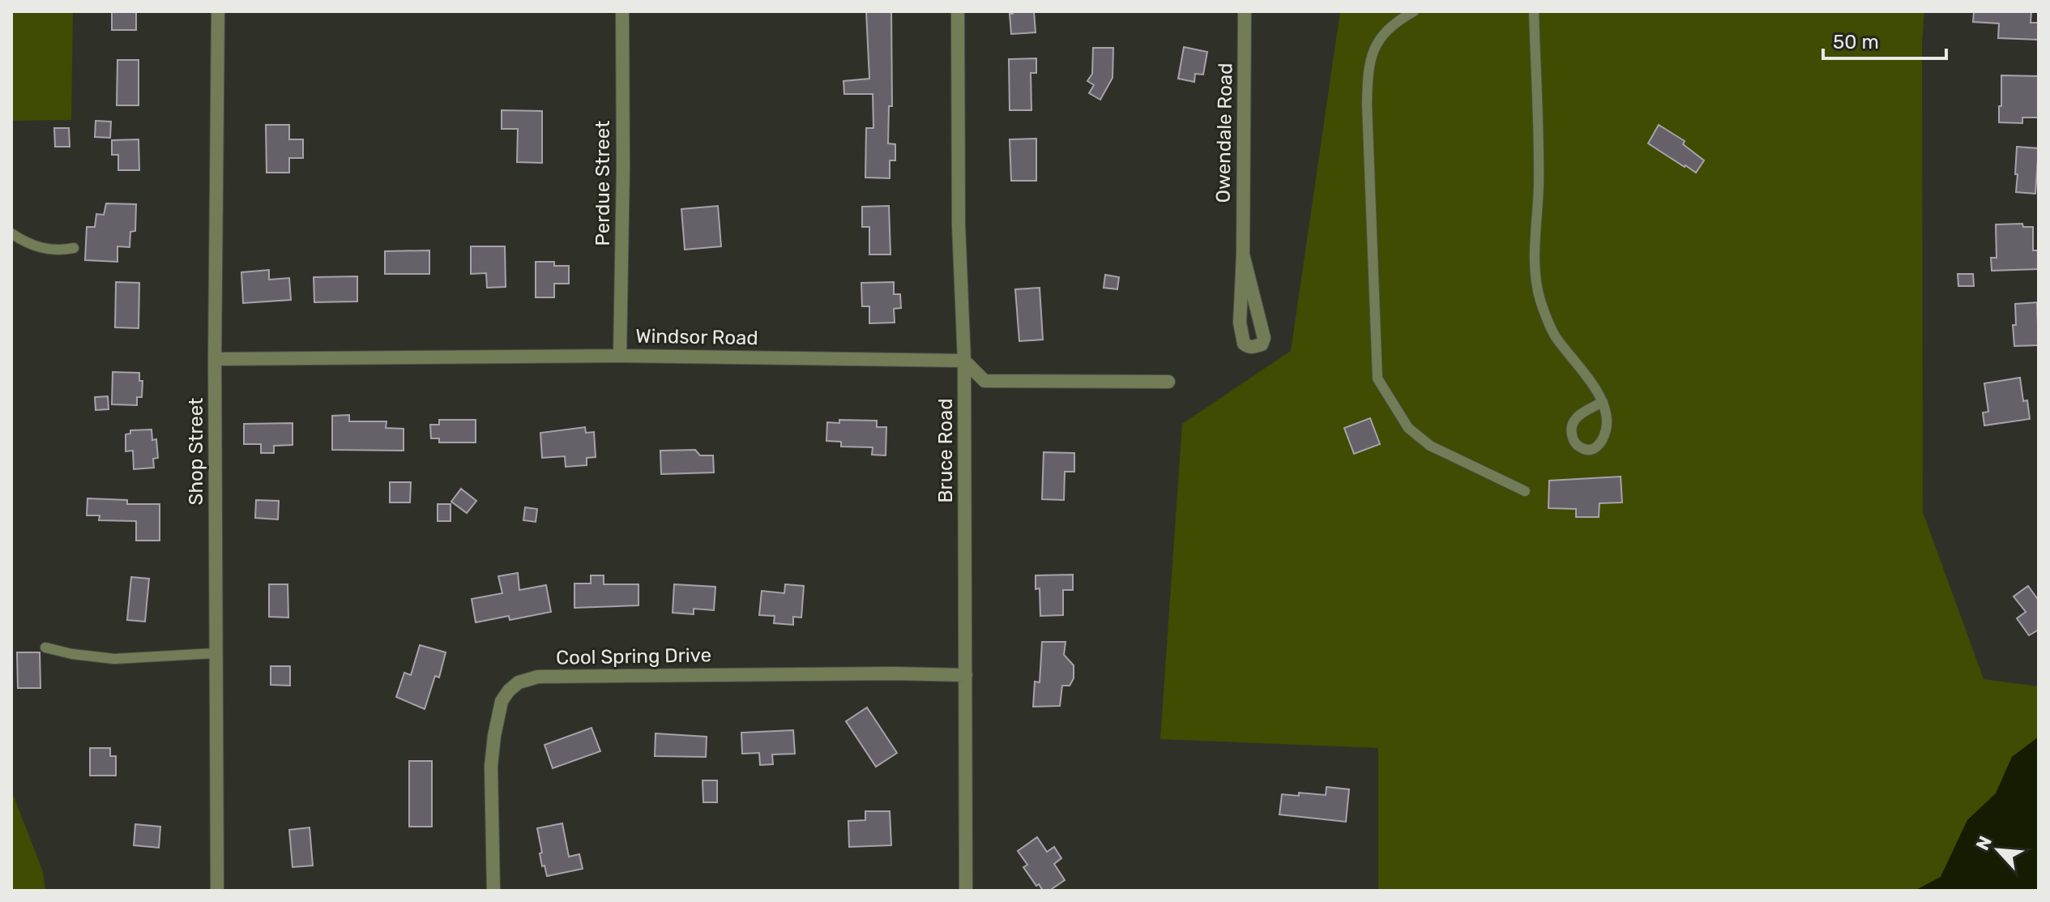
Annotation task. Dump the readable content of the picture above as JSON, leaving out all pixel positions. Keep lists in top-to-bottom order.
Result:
{
  "streets": {
    "street": [
      "Owendale Road",
      "Perdue Street",
      "Windsor Road",
      "Bruce Road",
      "Shop Street",
      "Cool Spring Drive"
    ]
  },
  "crossings": [
    ["Perdue Street", "Windsor Road"],
    ["Windsor Road", "Bruce Road"],
    ["Windsor Road", "Shop Street"],
    ["Bruce Road", "Cool Spring Drive"]
  ],
  "scale_bar": "50 m",
  "north": "top left"
}
